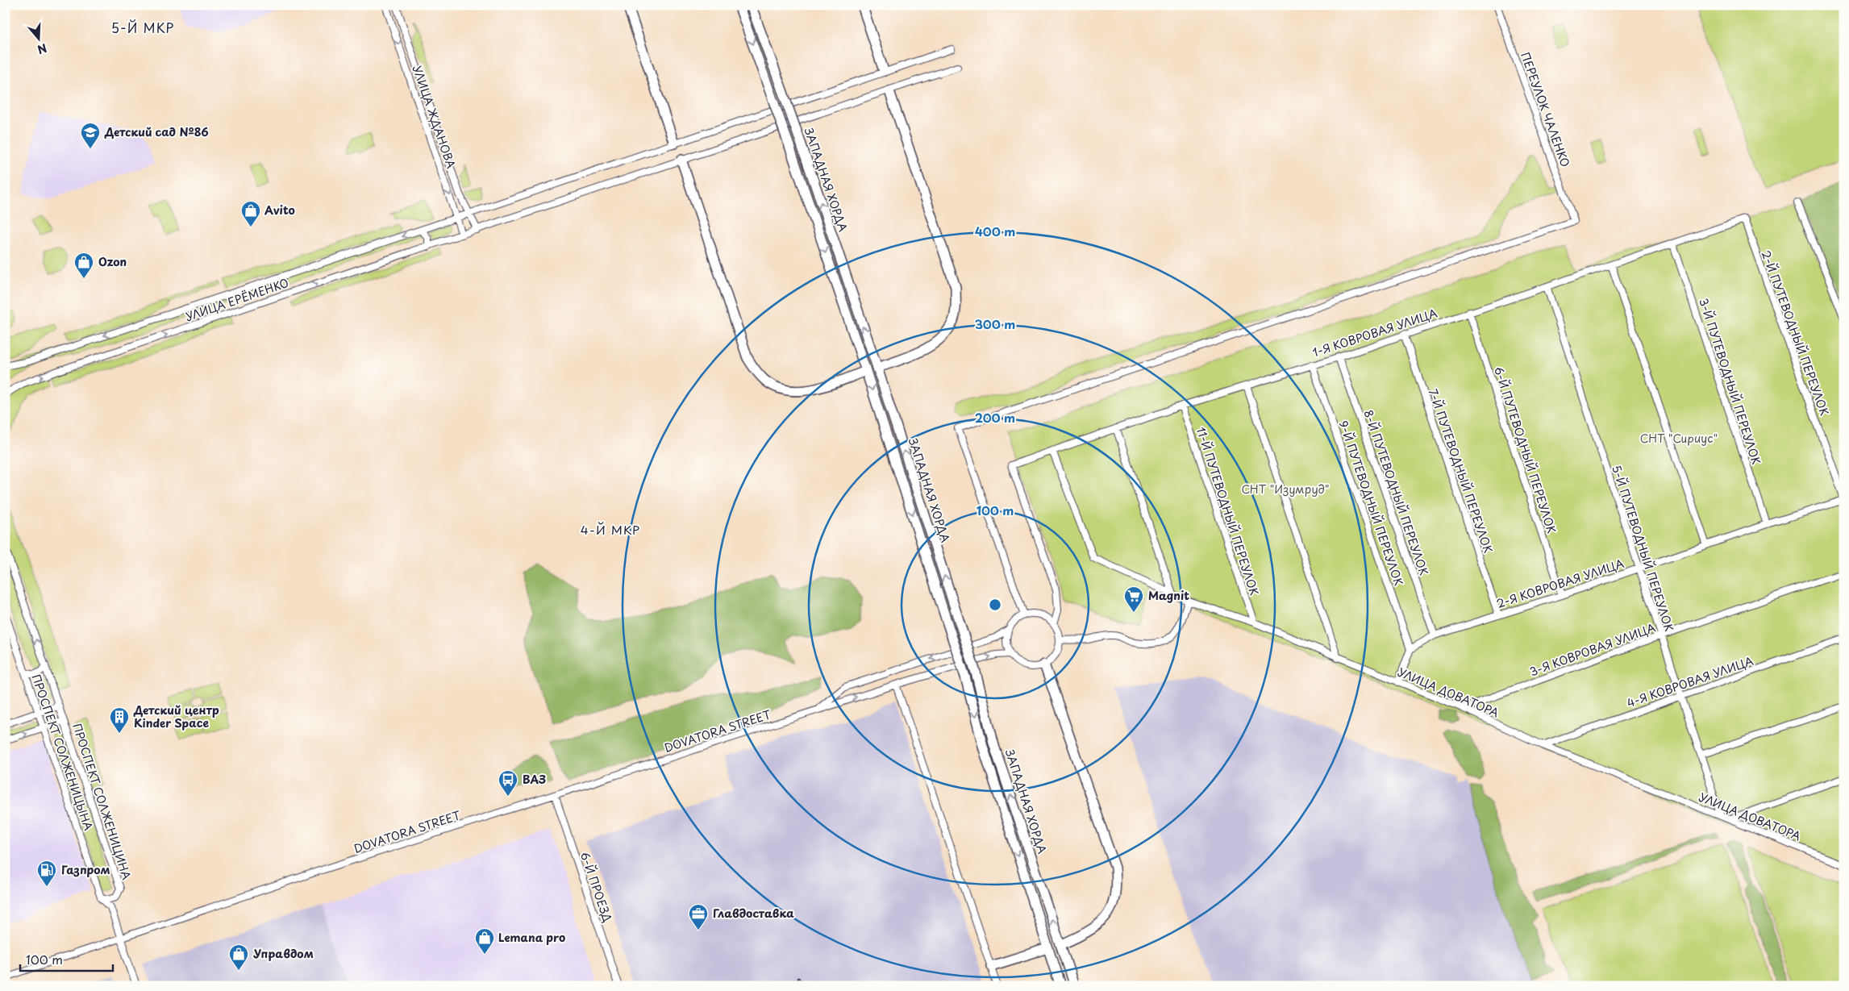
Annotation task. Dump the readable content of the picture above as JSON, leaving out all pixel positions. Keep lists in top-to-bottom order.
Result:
{
  "streets": {
    "highway": ["ЗАПАДНАЯ ХОРДА"],
    "street": [
      "ПЕРЕУЛОК ЧАЛЕНКО",
      "УЛИЦА ЖДАНОВА",
      "УЛИЦА ЕРЁМЕНКО",
      "1-Я КОВРОВАЯ УЛИЦА",
      "2-Й ПУТЕВОДНЫЙ ПЕРЕУЛОК",
      "3-Й ПУТЕВОДНЫЙ ПЕРЕУЛОК",
      "6-Й ПУТЕВОДНЫЙ ПЕРЕУЛОК",
      "7-Й ПУТЕВОДНЫЙ ПЕРЕУЛОК",
      "8-Й ПУТЕВОДНЫЙ ПЕРЕУЛОК",
      "9-Й ПУТЕВОДНЫЙ ПЕРЕУЛОК",
      "11-Й ПУТЕВОДНЫЙ ПЕРЕУЛОК",
      "5-Й ПУТЕВОДНЫЙ ПЕРЕУЛОК",
      "2-Я КОВРОВАЯ УЛИЦА",
      "3-Я КОВРОВАЯ УЛИЦА",
      "4-Я КОВРОВАЯ УЛИЦА",
      "УЛИЦА ДОВАТОРА",
      "DOVATORA STREET",
      "ПРОСПЕКТ СОЛЖЕНИЦЫНА",
      "ПРОСПЕКТ СОЛЖЕНИЦИНА",
      "6-Й ПРОЕЗД"
    ]
  },
  "crossings": [
    ["ПЕРЕУЛОК ЧАЛЕНКО", "1-Я КОВРОВАЯ УЛИЦА"],
    ["ПЕРЕУЛОК ЧАЛЕНКО", "DOVATORA STREET"],
    ["УЛИЦА ЖДАНОВА", "УЛИЦА ЕРЁМЕНКО"],
    ["1-Я КОВРОВАЯ УЛИЦА", "2-Й ПУТЕВОДНЫЙ ПЕРЕУЛОК"],
    ["1-Я КОВРОВАЯ УЛИЦА", "3-Й ПУТЕВОДНЫЙ ПЕРЕУЛОК"],
    ["1-Я КОВРОВАЯ УЛИЦА", "6-Й ПУТЕВОДНЫЙ ПЕРЕУЛОК"],
    ["1-Я КОВРОВАЯ УЛИЦА", "7-Й ПУТЕВОДНЫЙ ПЕРЕУЛОК"],
    ["1-Я КОВРОВАЯ УЛИЦА", "8-Й ПУТЕВОДНЫЙ ПЕРЕУЛОК"],
    ["1-Я КОВРОВАЯ УЛИЦА", "9-Й ПУТЕВОДНЫЙ ПЕРЕУЛОК"],
    ["1-Я КОВРОВАЯ УЛИЦА", "11-Й ПУТЕВОДНЫЙ ПЕРЕУЛОК"],
    ["1-Я КОВРОВАЯ УЛИЦА", "5-Й ПУТЕВОДНЫЙ ПЕРЕУЛОК"],
    ["1-Я КОВРОВАЯ УЛИЦА", "УЛИЦА ДОВАТОРА"],
    ["1-Я КОВРОВАЯ УЛИЦА", "DOVATORA STREET"],
    ["2-Й ПУТЕВОДНЫЙ ПЕРЕУЛОК", "2-Я КОВРОВАЯ УЛИЦА"],
    ["3-Й ПУТЕВОДНЫЙ ПЕРЕУЛОК", "2-Я КОВРОВАЯ УЛИЦА"],
    ["6-Й ПУТЕВОДНЫЙ ПЕРЕУЛОК", "2-Я КОВРОВАЯ УЛИЦА"],
    ["7-Й ПУТЕВОДНЫЙ ПЕРЕУЛОК", "2-Я КОВРОВАЯ УЛИЦА"],
    ["8-Й ПУТЕВОДНЫЙ ПЕРЕУЛОК", "2-Я КОВРОВАЯ УЛИЦА"],
    ["9-Й ПУТЕВОДНЫЙ ПЕРЕУЛОК", "2-Я КОВРОВАЯ УЛИЦА"],
    ["11-Й ПУТЕВОДНЫЙ ПЕРЕУЛОК", "УЛИЦА ДОВАТОРА"],
    ["5-Й ПУТЕВОДНЫЙ ПЕРЕУЛОК", "2-Я КОВРОВАЯ УЛИЦА"],
    ["5-Й ПУТЕВОДНЫЙ ПЕРЕУЛОК", "3-Я КОВРОВАЯ УЛИЦА"],
    ["5-Й ПУТЕВОДНЫЙ ПЕРЕУЛОК", "4-Я КОВРОВАЯ УЛИЦА"],
    ["5-Й ПУТЕВОДНЫЙ ПЕРЕУЛОК", "УЛИЦА ДОВАТОРА"],
    ["3-Я КОВРОВАЯ УЛИЦА", "УЛИЦА ДОВАТОРА"],
    ["4-Я КОВРОВАЯ УЛИЦА", "УЛИЦА ДОВАТОРА"],
    ["DOVATORA STREET", "ПРОСПЕКТ СОЛЖЕНИЦЫНА"],
    ["DOVATORA STREET", "6-Й ПРОЕЗД"],
    ["ПРОСПЕКТ СОЛЖЕНИЦЫНА", "ПРОСПЕКТ СОЛЖЕНИЦИНА"]
  ],
  "districts": ["5-Й МКР", "4-Й МКР"],
  "parks": ["СНТ \"Сириус\"", "СНТ \"Изумруд\""],
  "places": {
    "school or university": ["Детский сад №86"],
    "shop": [
      "Avito",
      "Ozon",
      "Lemana pro",
      "Управдом"
    ],
    "supermarket": ["Magnit"],
    "building": ["Детский центр Kinder Space"],
    "bus stop": ["ВАЗ"],
    "fuel station": ["Газпром"],
    "office": ["Главдоставка"]
  },
  "scale_bar": "100 m",
  "north": "bottom",
  "rings": [
    "400 m",
    "300 m",
    "200 m",
    "100 m"
  ]
}
